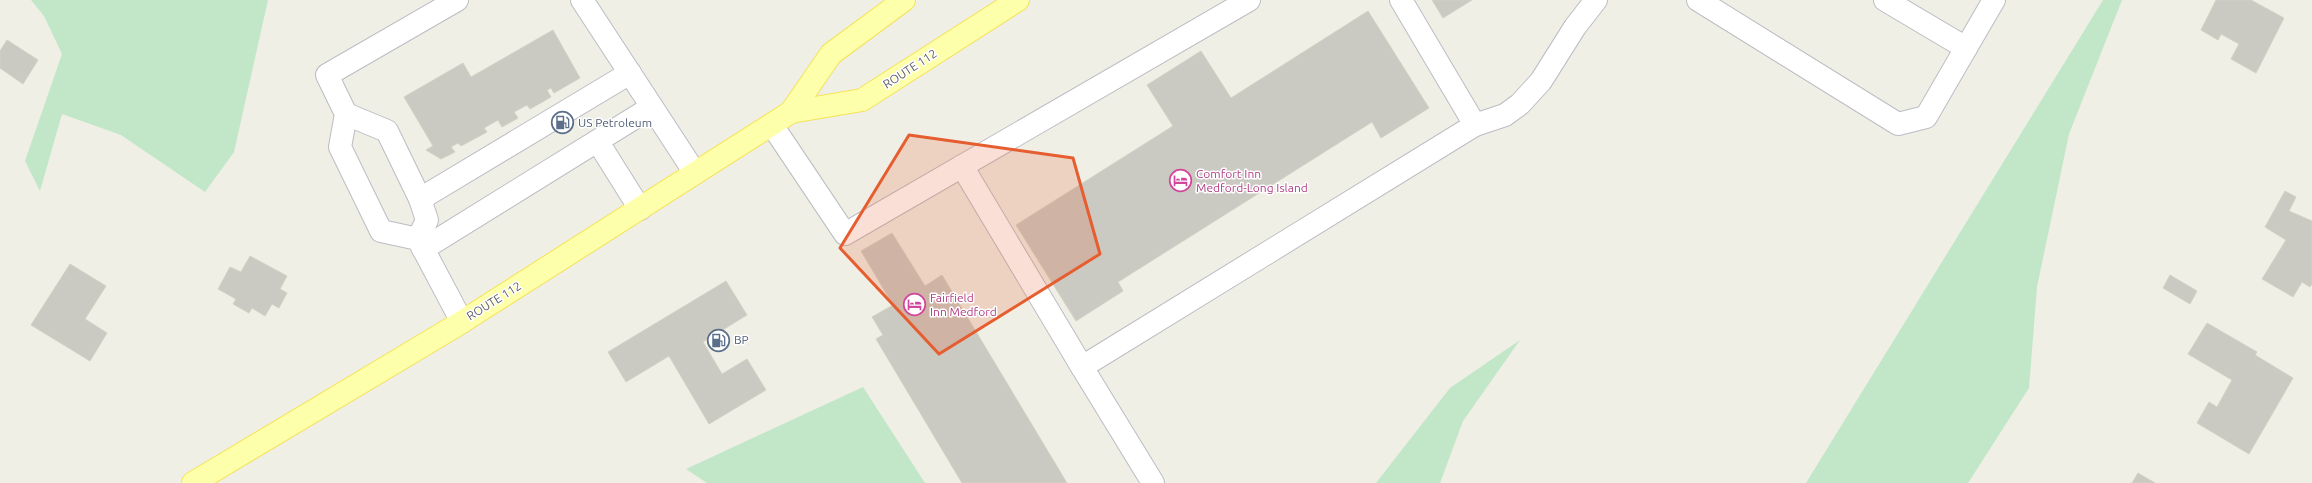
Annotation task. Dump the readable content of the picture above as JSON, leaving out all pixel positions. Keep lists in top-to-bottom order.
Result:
{
  "streets": {
    "main road": ["ROUTE 112"]
  },
  "places": {
    "fuel station": ["US Petroleum", "BP"],
    "hotel": ["Comfort Inn Medford-Long Island", "Fairfield Inn Medford"]
  }
}
